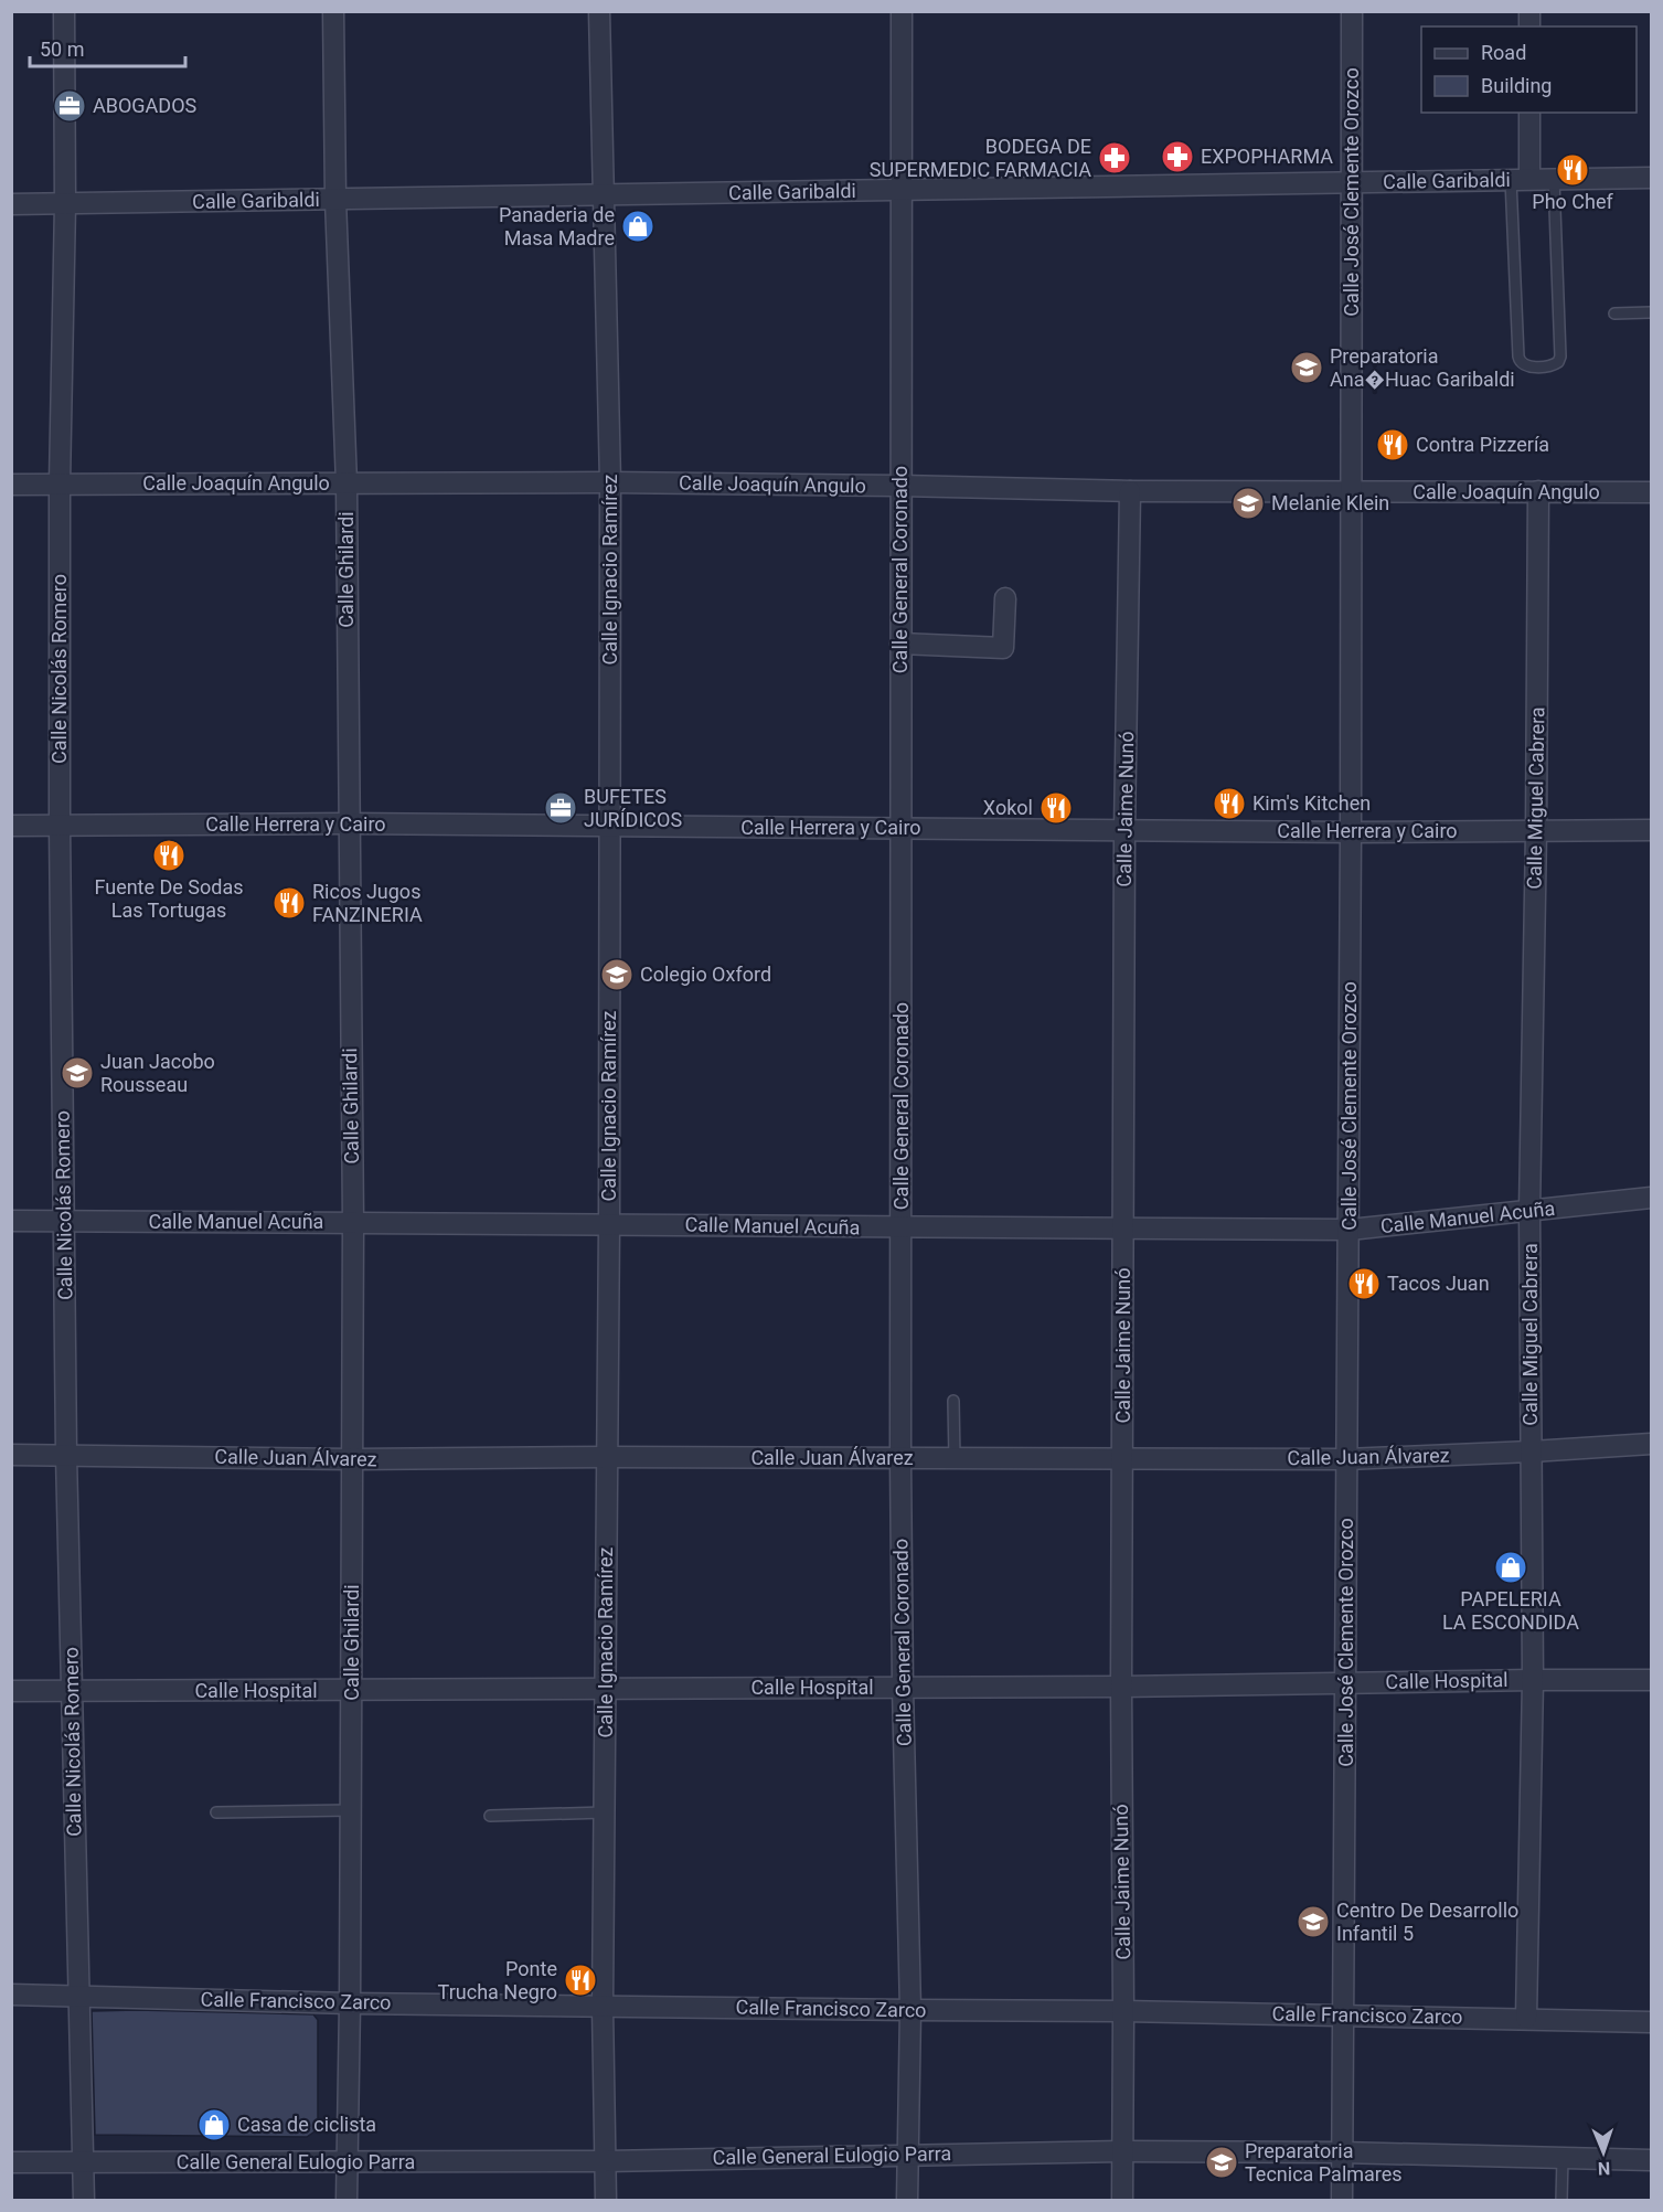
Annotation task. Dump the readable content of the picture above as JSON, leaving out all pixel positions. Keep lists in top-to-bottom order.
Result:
{
  "streets": {
    "street": [
      "Calle Garibaldi",
      "Calle José Clemente Orozco",
      "Calle Joaquín Angulo",
      "Calle Ghilardi",
      "Calle Ignacio Ramírez",
      "Calle General Coronado",
      "Calle Nicolás Romero",
      "Calle Miguel Cabrera",
      "Calle Jaime Nunó",
      "Calle Herrera y Cairo",
      "Calle Manuel Acuña",
      "Calle Juan Álvarez",
      "Calle Hospital",
      "Calle Francisco Zarco",
      "Calle General Eulogio Parra"
    ]
  },
  "crossings": [
    ["Calle Garibaldi", "Calle José Clemente Orozco"],
    ["Calle Garibaldi", "Calle Ghilardi"],
    ["Calle Garibaldi", "Calle Ignacio Ramírez"],
    ["Calle Garibaldi", "Calle General Coronado"],
    ["Calle Garibaldi", "Calle Nicolás Romero"],
    ["Calle José Clemente Orozco", "Calle Joaquín Angulo"],
    ["Calle José Clemente Orozco", "Calle Herrera y Cairo"],
    ["Calle José Clemente Orozco", "Calle Manuel Acuña"],
    ["Calle José Clemente Orozco", "Calle Juan Álvarez"],
    ["Calle José Clemente Orozco", "Calle Hospital"],
    ["Calle José Clemente Orozco", "Calle Francisco Zarco"],
    ["Calle José Clemente Orozco", "Calle General Eulogio Parra"],
    ["Calle Joaquín Angulo", "Calle Ghilardi"],
    ["Calle Joaquín Angulo", "Calle Ignacio Ramírez"],
    ["Calle Joaquín Angulo", "Calle General Coronado"],
    ["Calle Joaquín Angulo", "Calle Nicolás Romero"],
    ["Calle Joaquín Angulo", "Calle Miguel Cabrera"],
    ["Calle Joaquín Angulo", "Calle Jaime Nunó"],
    ["Calle Ghilardi", "Calle Herrera y Cairo"],
    ["Calle Ghilardi", "Calle Manuel Acuña"],
    ["Calle Ghilardi", "Calle Juan Álvarez"],
    ["Calle Ghilardi", "Calle Hospital"],
    ["Calle Ghilardi", "Calle Francisco Zarco"],
    ["Calle Ghilardi", "Calle General Eulogio Parra"],
    ["Calle Ignacio Ramírez", "Calle Herrera y Cairo"],
    ["Calle Ignacio Ramírez", "Calle Manuel Acuña"],
    ["Calle Ignacio Ramírez", "Calle Juan Álvarez"],
    ["Calle Ignacio Ramírez", "Calle Hospital"],
    ["Calle Ignacio Ramírez", "Calle Francisco Zarco"],
    ["Calle Ignacio Ramírez", "Calle General Eulogio Parra"],
    ["Calle General Coronado", "Calle Herrera y Cairo"],
    ["Calle General Coronado", "Calle Manuel Acuña"],
    ["Calle General Coronado", "Calle Juan Álvarez"],
    ["Calle General Coronado", "Calle Hospital"],
    ["Calle General Coronado", "Calle Francisco Zarco"],
    ["Calle General Coronado", "Calle General Eulogio Parra"],
    ["Calle Nicolás Romero", "Calle Herrera y Cairo"],
    ["Calle Nicolás Romero", "Calle Manuel Acuña"],
    ["Calle Nicolás Romero", "Calle Juan Álvarez"],
    ["Calle Nicolás Romero", "Calle Hospital"],
    ["Calle Nicolás Romero", "Calle Francisco Zarco"],
    ["Calle Nicolás Romero", "Calle General Eulogio Parra"],
    ["Calle Miguel Cabrera", "Calle Herrera y Cairo"],
    ["Calle Miguel Cabrera", "Calle Manuel Acuña"],
    ["Calle Miguel Cabrera", "Calle Juan Álvarez"],
    ["Calle Miguel Cabrera", "Calle Hospital"],
    ["Calle Miguel Cabrera", "Calle Francisco Zarco"],
    ["Calle Jaime Nunó", "Calle Herrera y Cairo"],
    ["Calle Jaime Nunó", "Calle Manuel Acuña"],
    ["Calle Jaime Nunó", "Calle Juan Álvarez"],
    ["Calle Jaime Nunó", "Calle Hospital"],
    ["Calle Jaime Nunó", "Calle Francisco Zarco"],
    ["Calle Jaime Nunó", "Calle General Eulogio Parra"]
  ],
  "places": {
    "office": ["ABOGADOS", "BUFETES JURÍDICOS"],
    "pharmacy": ["EXPOPHARMA", "BODEGA DE SUPERMEDIC FARMACIA"],
    "restaurant": [
      "Pho Chef",
      "Contra Pizzería",
      "Kim's Kitchen",
      "Xokol",
      "Fuente De Sodas Las Tortugas",
      "Ricos Jugos FANZINERIA",
      "Tacos Juan",
      "Ponte Trucha Negro"
    ],
    "shop": ["Panaderia de Masa Madre", "PAPELERIA LA ESCONDIDA", "Casa de ciclista"],
    "school or university": [
      "Preparatoria Ana�Huac Garibaldi",
      "Melanie Klein",
      "Colegio Oxford",
      "Juan Jacobo Rousseau",
      "Centro De Desarrollo Infantil 5",
      "Preparatoria Tecnica Palmares"
    ]
  },
  "legend": ["Road", "Building"],
  "scale_bar": "50 m",
  "north": "bottom"
}
